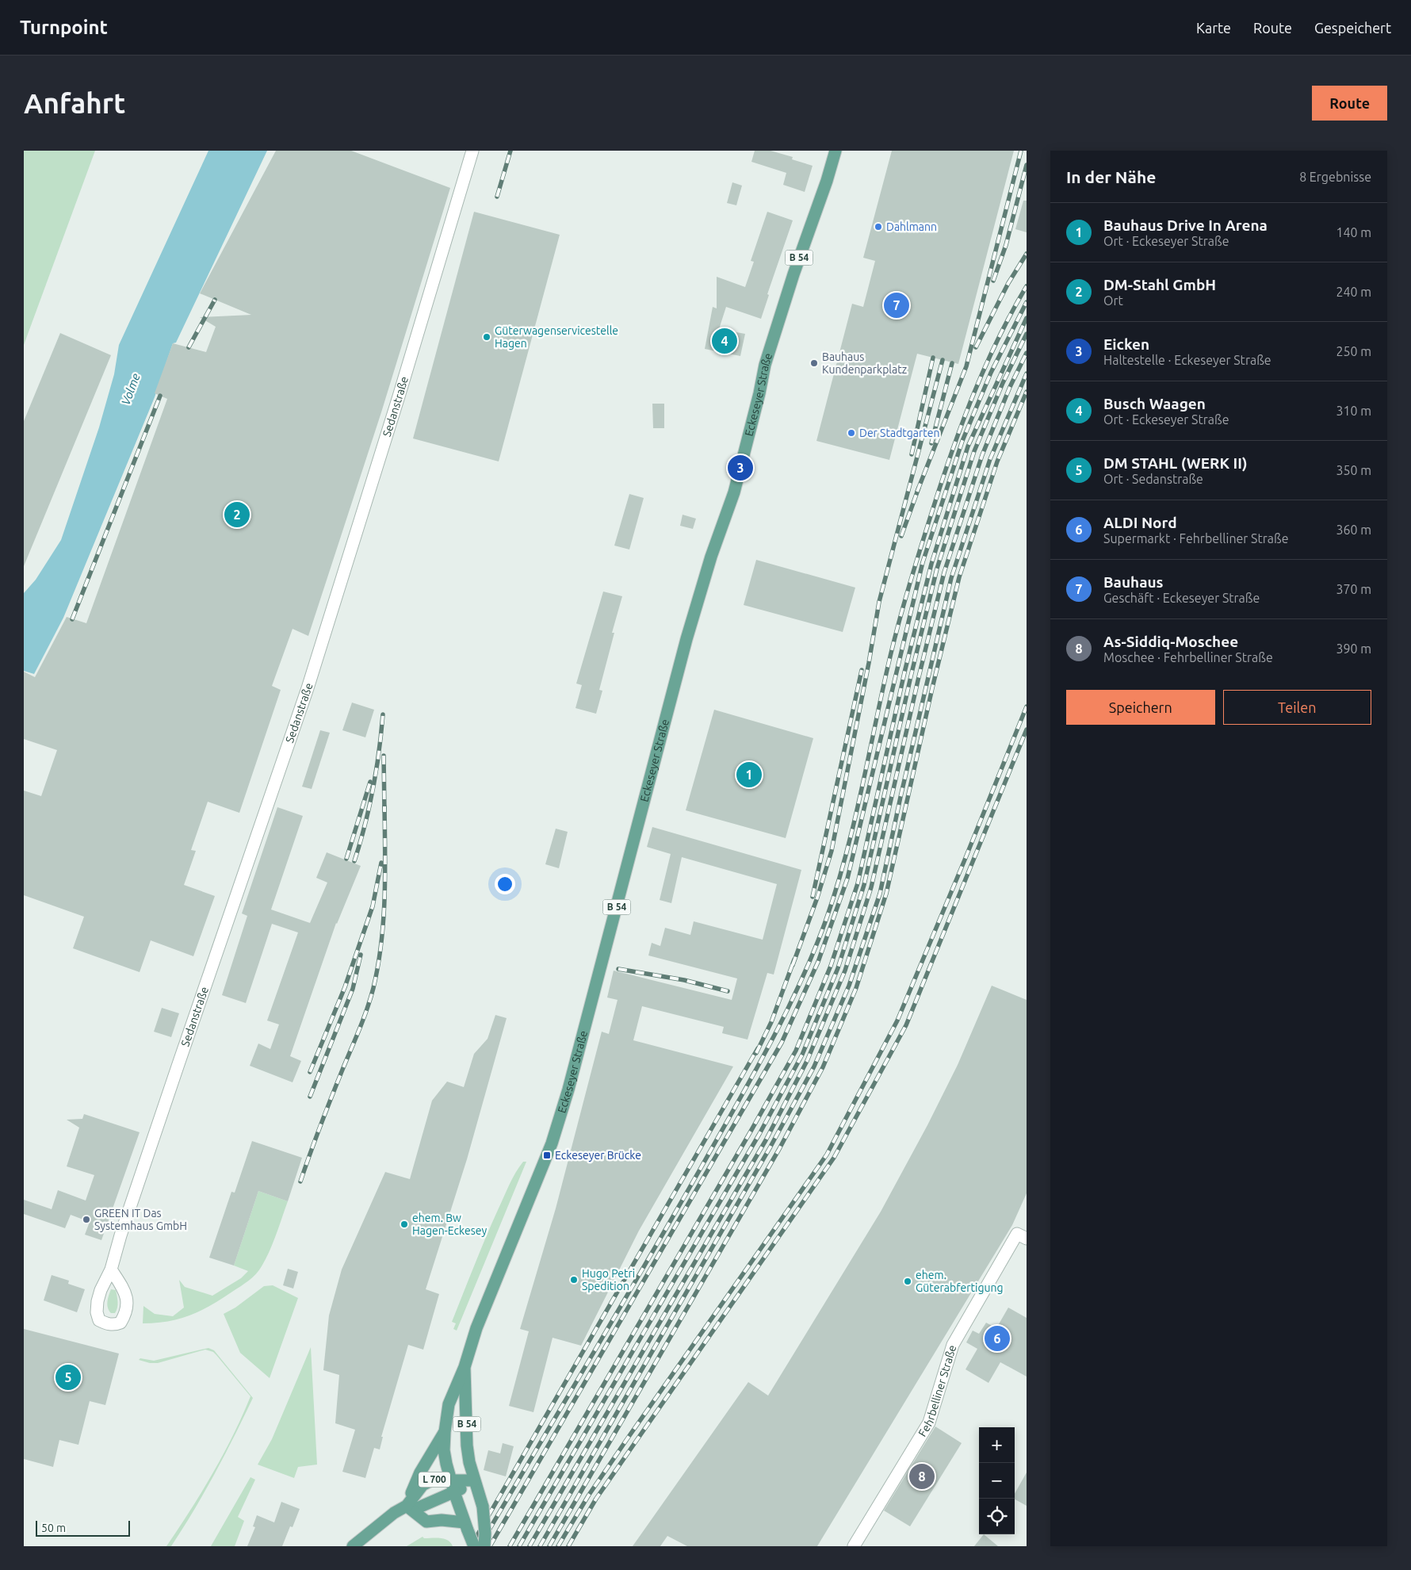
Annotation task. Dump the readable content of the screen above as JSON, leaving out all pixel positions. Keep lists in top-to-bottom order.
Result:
{
  "streets": {
    "main road": ["B 54", "Eckeseyer Straße", "L 700"],
    "street": ["Sedanstraße", "Fehrbelliner Straße"]
  },
  "crossings": [
    ["Eckeseyer Straße", "L 700"]
  ],
  "water": ["Volme"],
  "places": {
    "other": [
      "Dahlmann",
      "Güterwagenservicestelle Hagen",
      "Bauhaus Kundenparkplatz",
      "Der Stadtgarten",
      "GREEN IT Das Systemhaus GmbH",
      "ehem. Bw Hagen-Eckesey",
      "Hugo Petri Spedition",
      "ehem. Güterabfertigung"
    ],
    "transit": ["Eckeseyer Brücke"]
  },
  "scale_bar": "50 m",
  "page": {
    "header": "Turnpoint",
    "nav": ["Karte", "Route", "Gespeichert"],
    "buttons": [
      "Route",
      ["Speichern", "Teilen"]
    ],
    "title": "Anfahrt",
    "heading": ["In der Nähe", "8 Ergebnisse"],
    "list": [
      {
        "mark": "1",
        "name": "Bauhaus Drive In Arena",
        "note": "Ort · Eckeseyer Straße",
        "value": "140 m"
      },
      {
        "mark": "2",
        "name": "DM-Stahl GmbH",
        "note": "Ort",
        "value": "240 m"
      },
      {
        "mark": "3",
        "name": "Eicken",
        "note": "Haltestelle · Eckeseyer Straße",
        "value": "250 m"
      },
      {
        "mark": "4",
        "name": "Busch Waagen",
        "note": "Ort · Eckeseyer Straße",
        "value": "310 m"
      },
      {
        "mark": "5",
        "name": "DM STAHL (WERK II)",
        "note": "Ort · Sedanstraße",
        "value": "350 m"
      },
      {
        "mark": "6",
        "name": "ALDI Nord",
        "note": "Supermarkt · Fehrbelliner Straße",
        "value": "360 m"
      },
      {
        "mark": "7",
        "name": "Bauhaus",
        "note": "Geschäft · Eckeseyer Straße",
        "value": "370 m"
      },
      {
        "mark": "8",
        "name": "As-Siddiq-Moschee",
        "note": "Moschee · Fehrbelliner Straße",
        "value": "390 m"
      }
    ],
    "pins": [
      "7",
      "4",
      "3",
      "2",
      "1",
      "6",
      "5",
      "8"
    ],
    "map_buttons": ["+", "−"],
    "scale": "50 m"
  }
}
